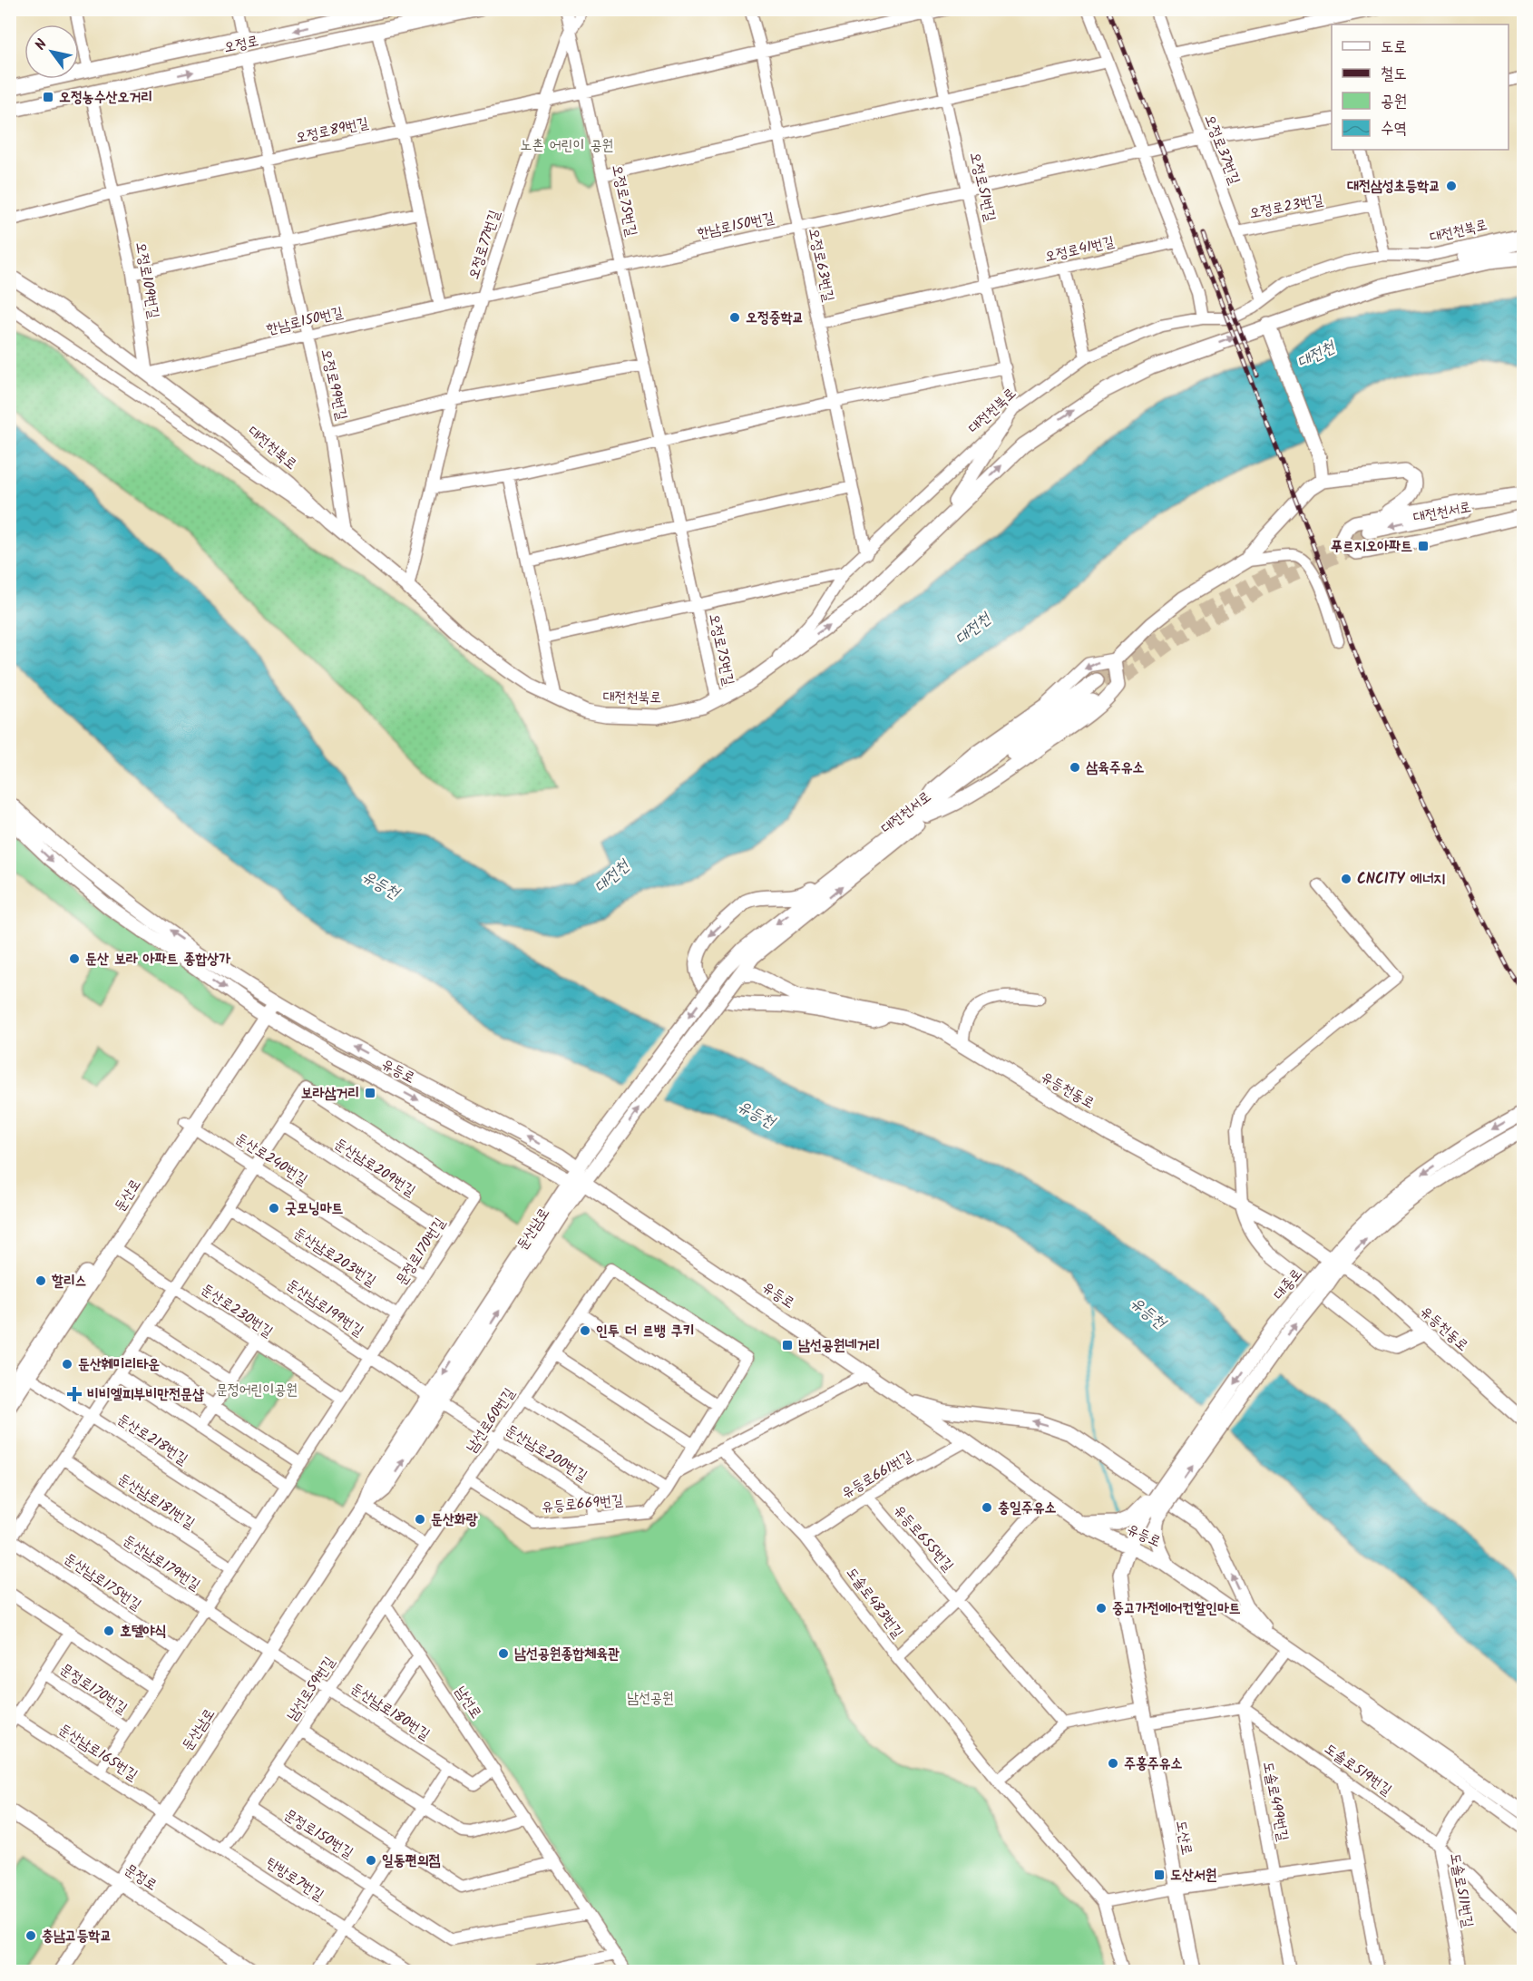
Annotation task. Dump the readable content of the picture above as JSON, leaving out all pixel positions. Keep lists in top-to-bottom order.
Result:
{
  "streets": {
    "main road": [
      "오정로",
      "대전천북로",
      "대전천서로",
      "유등로",
      "유등천동로",
      "둔산로",
      "둔산남로",
      "대종로",
      "도산로",
      "문정로"
    ],
    "street": [
      "오정로89번길",
      "오정로37번길",
      "오정로51번길",
      "오정로75번길",
      "오정로23번길",
      "한남로150번길",
      "오정로77번길",
      "오정로41번길",
      "오정로63번길",
      "오정로109번길",
      "오정로99번길",
      "둔산로240번길",
      "둔산남로209번길",
      "문정로170번길",
      "둔산남로203번길",
      "둔산남로199번길",
      "둔산로230번길",
      "남선로60번길",
      "둔산로218번길",
      "둔산남로200번길",
      "유등로661번길",
      "둔산남로181번길",
      "유등로669번길",
      "유등로655번길",
      "둔산남로179번길",
      "둔산남로175번길",
      "도솔로483번길",
      "남선로59번길",
      "남선로",
      "둔산남로180번길",
      "둔산남로165번길",
      "도솔로519번길",
      "도솔로499번길",
      "문정로150번길",
      "탄방로7번길",
      "도솔로511번길"
    ]
  },
  "crossings": [
    ["오정로", "오정로109번길"],
    ["오정로", "오정로99번길"],
    ["오정로89번길", "오정로99번길"],
    ["오정로37번길", "오정로23번길"],
    ["오정로37번길", "한남로150번길"],
    ["오정로37번길", "대전천북로"],
    ["오정로51번길", "한남로150번길"],
    ["오정로51번길", "대전천북로"],
    ["오정로51번길", "오정로41번길"],
    ["오정로75번길", "한남로150번길"],
    ["오정로75번길", "대전천북로"],
    ["오정로75번길", "오정로77번길"],
    ["한남로150번길", "대전천북로"],
    ["한남로150번길", "오정로77번길"],
    ["한남로150번길", "오정로63번길"],
    ["한남로150번길", "오정로109번길"],
    ["한남로150번길", "오정로99번길"],
    ["대전천북로", "오정로77번길"],
    ["대전천북로", "오정로63번길"],
    ["대전천북로", "오정로109번길"],
    ["대전천북로", "오정로99번길"],
    ["대전천서로", "유등천동로"],
    ["대전천서로", "둔산남로"],
    ["유등로", "둔산로"],
    ["유등로", "둔산남로"],
    ["유등로", "대종로"],
    ["유등로", "유등로661번길"],
    ["유등로", "도산로"],
    ["유등천동로", "둔산남로"],
    ["유등천동로", "대종로"],
    ["둔산로240번길", "둔산로"],
    ["둔산로240번길", "문정로170번길"],
    ["둔산남로209번길", "문정로170번길"],
    ["둔산로", "둔산로230번길"],
    ["둔산로", "둔산로218번길"],
    ["둔산남로", "둔산남로199번길"],
    ["둔산남로", "둔산남로200번길"],
    ["둔산남로", "둔산남로179번길"],
    ["둔산남로", "둔산남로180번길"],
    ["둔산남로", "둔산남로165번길"],
    ["둔산남로", "문정로"],
    ["둔산남로", "탄방로7번길"],
    ["문정로170번길", "둔산남로203번길"],
    ["문정로170번길", "둔산남로199번길"],
    ["문정로170번길", "둔산로230번길"],
    ["문정로170번길", "둔산로218번길"],
    ["문정로170번길", "둔산남로181번길"],
    ["문정로170번길", "둔산남로179번길"],
    ["문정로170번길", "둔산남로175번길"],
    ["문정로170번길", "둔산남로165번길"],
    ["대종로", "도산로"],
    ["둔산남로199번길", "둔산남로200번길"],
    ["남선로60번길", "둔산남로200번길"],
    ["남선로60번길", "유등로669번길"],
    ["남선로60번길", "남선로59번길"],
    ["둔산남로200번길", "유등로669번길"],
    ["유등로661번길", "유등로655번길"],
    ["유등로661번길", "도솔로483번길"],
    ["둔산남로179번길", "둔산남로180번길"],
    ["남선로59번길", "남선로"],
    ["남선로59번길", "둔산남로180번길"],
    ["남선로59번길", "문정로150번길"],
    ["남선로59번길", "탄방로7번길"],
    ["남선로", "둔산남로180번길"],
    ["둔산남로165번길", "탄방로7번길"],
    ["도솔로519번길", "도솔로499번길"],
    ["도솔로519번길", "도솔로511번길"]
  ],
  "water": ["대전천", "유등천"],
  "parks": ["노촌 어린이 공원", "문정어린이공원", "남선공원"],
  "places": {
    "transit": [
      "오정농수산오거리",
      "푸르지오아파트",
      "보라삼거리",
      "남선공원네거리",
      "도산서원"
    ],
    "other": [
      "대전삼성초등학교",
      "오정중학교",
      "삼육주유소",
      "CNCITY 에너지",
      "둔산 보라 아파트 종합상가",
      "굿모닝마트",
      "할리스",
      "인투 더 르뱅 쿠키",
      "둔산훼미리타운",
      "충일주유소",
      "둔산화랑",
      "중고가전에어컨할인마트",
      "호텔야식",
      "남선공원종합체육관",
      "주홍주유소",
      "일동편의점",
      "충남고등학교"
    ],
    "health": ["비비엘피부비만전문샵"]
  },
  "legend": [
    "도로",
    "철도",
    "공원",
    "수역"
  ],
  "north": "top left"
}
